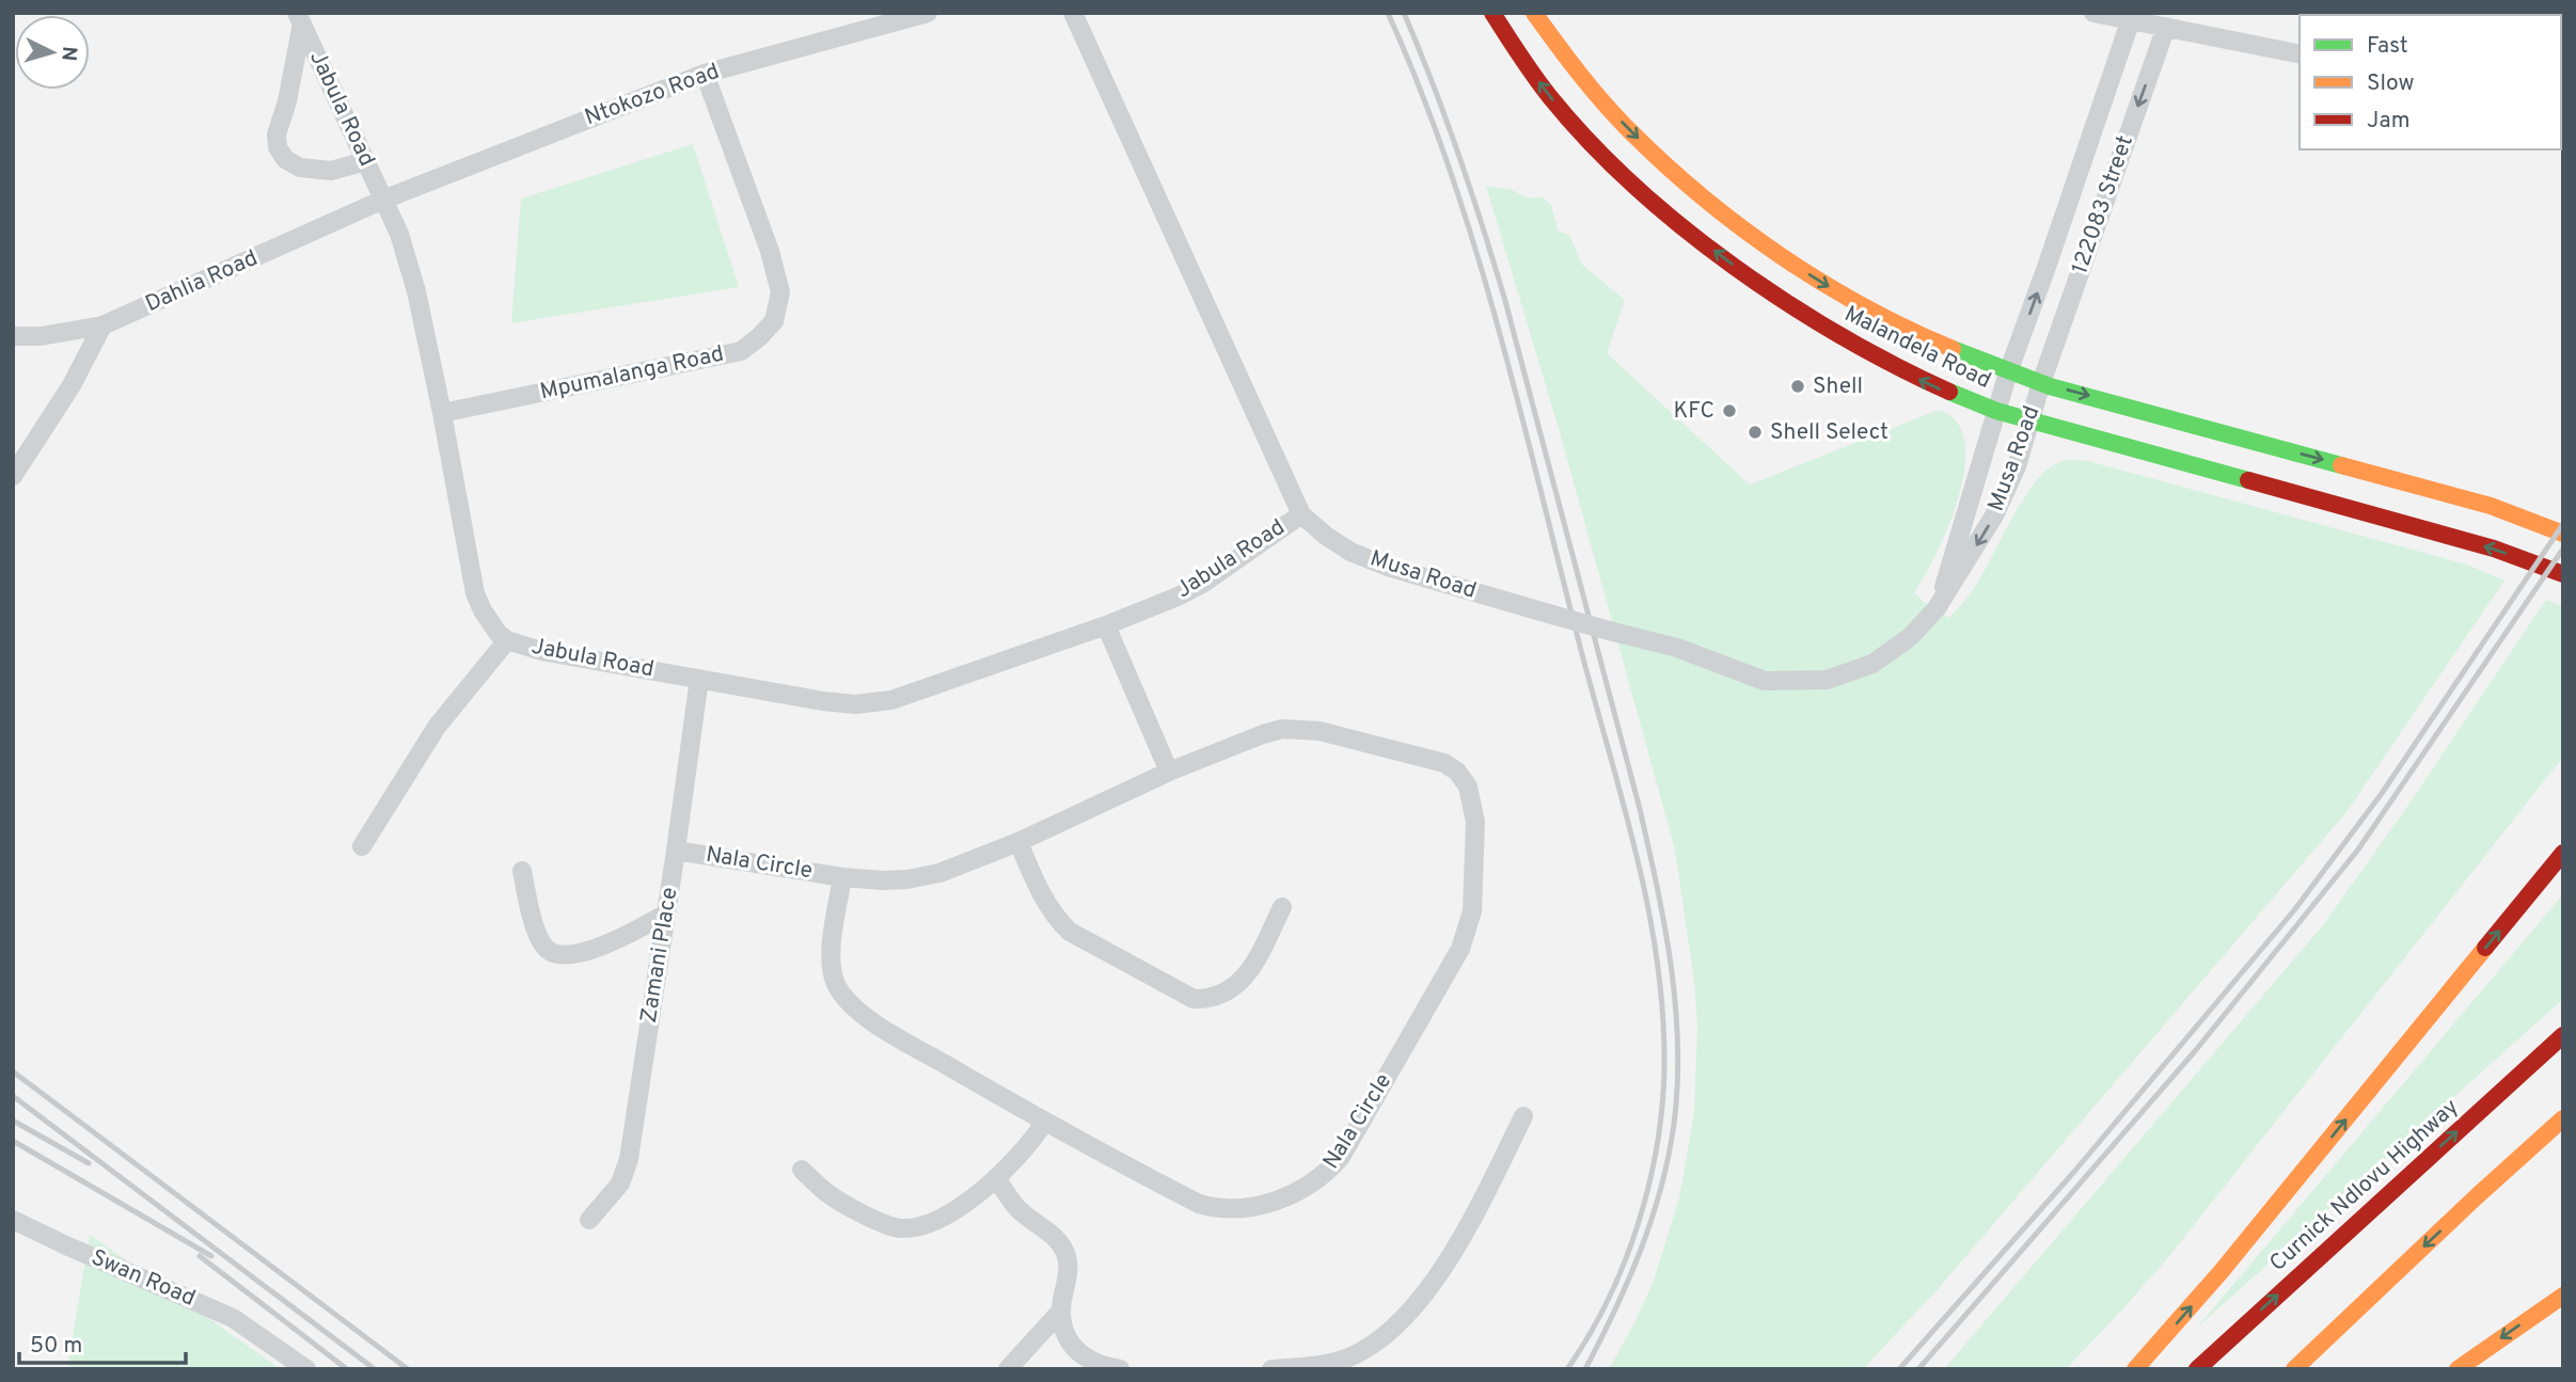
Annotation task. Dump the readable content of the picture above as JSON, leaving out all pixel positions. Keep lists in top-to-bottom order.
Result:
{
  "streets": {
    "main road": ["Malandela Road", "Curnick Ndlovu Highway"],
    "street": [
      "Ntokozo Road",
      "Jabula Road",
      "122083 Street",
      "Dahlia Road",
      "Mpumalanga Road",
      "Musa Road",
      "Nala Circle",
      "Zamani Place",
      "Swan Road"
    ]
  },
  "crossings": [
    ["Ntokozo Road", "Jabula Road"],
    ["Ntokozo Road", "Dahlia Road"],
    ["Ntokozo Road", "Mpumalanga Road"],
    ["Jabula Road", "Dahlia Road"],
    ["Jabula Road", "Mpumalanga Road"],
    ["Jabula Road", "Musa Road"],
    ["Jabula Road", "Zamani Place"],
    ["122083 Street", "Malandela Road"],
    ["122083 Street", "Musa Road"],
    ["Malandela Road", "Musa Road"],
    ["Nala Circle", "Zamani Place"]
  ],
  "places": ["Shell", "KFC", "Shell Select"],
  "legend": ["Fast", "Slow", "Jam"],
  "scale_bar": "50 m",
  "north": "right"
}
